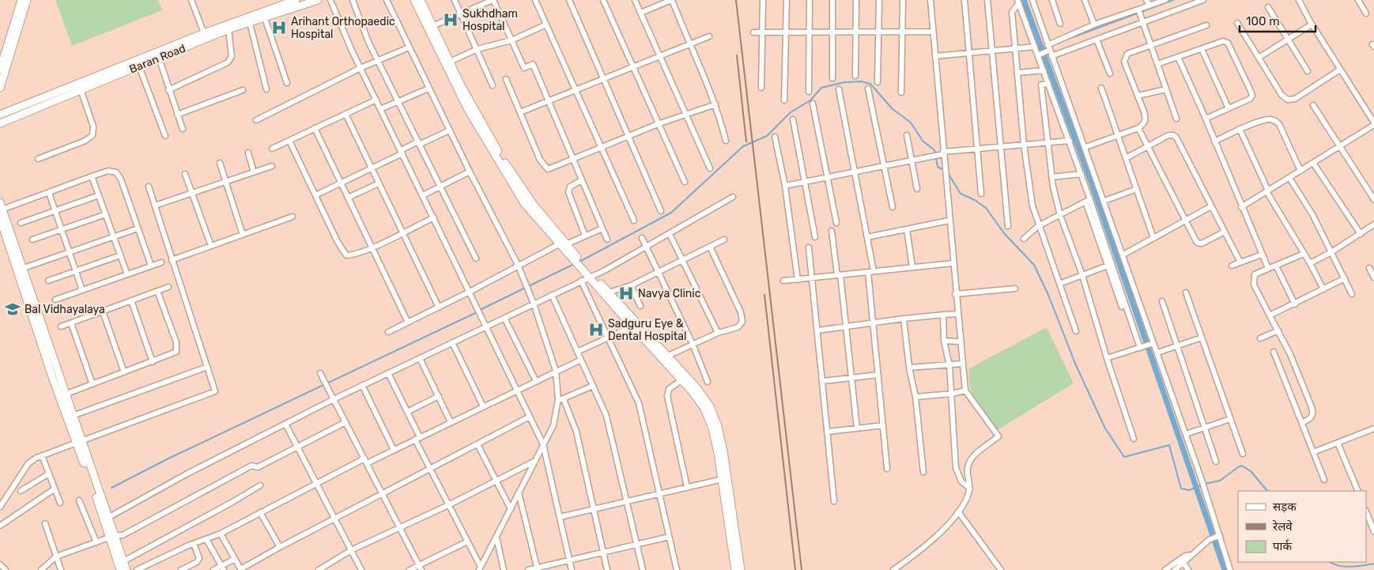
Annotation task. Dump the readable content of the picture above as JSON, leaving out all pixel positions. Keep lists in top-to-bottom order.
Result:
{
  "streets": {
    "street": ["Baran Road"]
  },
  "places": {
    "hospital": [
      "Sukhdham Hospital",
      "Arihant Orthopaedic Hospital",
      "Navya Clinic",
      "Sadguru Eye & Dental Hospital"
    ],
    "school or university": ["Bal Vidhayalaya"]
  },
  "legend": ["सड़क", "रेलवे", "पार्क"],
  "scale_bar": "100 m"
}
